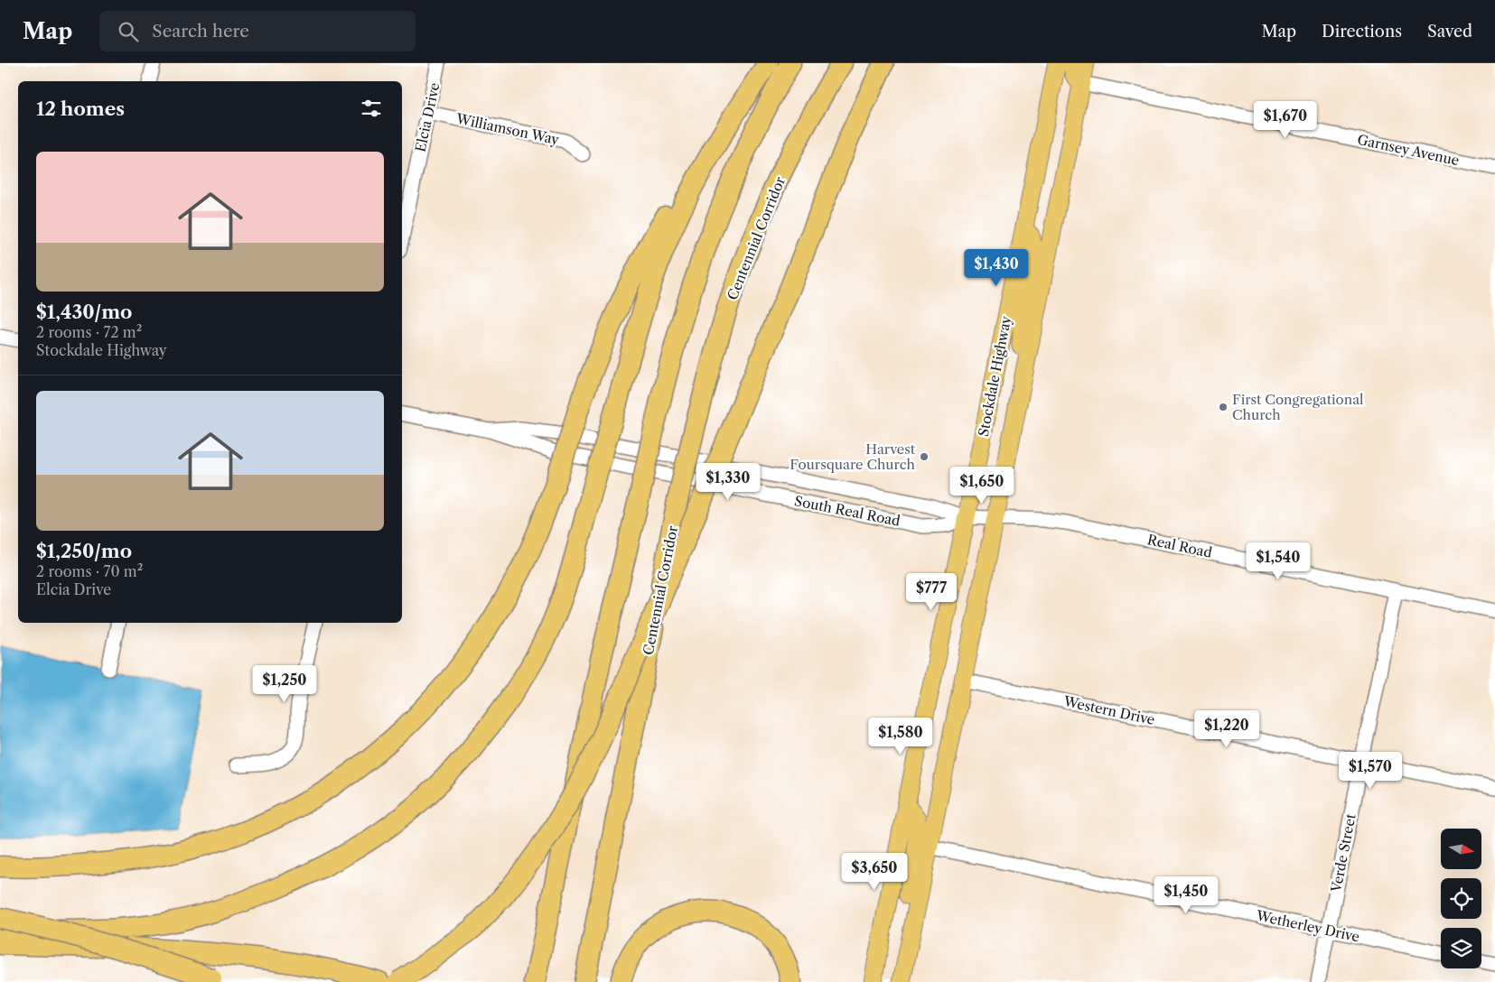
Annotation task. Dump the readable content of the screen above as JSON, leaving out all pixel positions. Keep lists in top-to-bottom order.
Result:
{
  "streets": {
    "highway": ["Centennial Corridor"],
    "main road": ["Stockdale Highway"],
    "street": [
      "Elcia Drive",
      "Williamson Way",
      "Garnsey Avenue",
      "South Real Road",
      "Real Road",
      "Western Drive",
      "Verde Street",
      "Wetherley Drive"
    ]
  },
  "crossings": [
    ["Elcia Drive", "Williamson Way"],
    ["Garnsey Avenue", "Stockdale Highway"],
    ["Stockdale Highway", "South Real Road"],
    ["Stockdale Highway", "Real Road"],
    ["Stockdale Highway", "Western Drive"],
    ["Stockdale Highway", "Wetherley Drive"],
    ["South Real Road", "Real Road"],
    ["Real Road", "Verde Street"],
    ["Western Drive", "Verde Street"],
    ["Verde Street", "Wetherley Drive"]
  ],
  "places": ["First Congregational Church", "Harvest Foursquare Church"],
  "north": "right",
  "page": {
    "header": "Map",
    "search": "Search here",
    "nav": ["Map", "Directions", "Saved"],
    "heading": "12 homes",
    "price": [
      "$1,670",
      "$1,430",
      "$1,330",
      "$1,650",
      "$1,540",
      "$777",
      "$1,250",
      "$1,220",
      "$1,580",
      "$1,570",
      "$3,650",
      "$1,450"
    ],
    "list": [
      {
        "name": "$1,430/mo",
        "note": "2 rooms · 72 m² · Stockdale Highway"
      },
      {
        "name": "$1,250/mo",
        "note": "2 rooms · 70 m² · Elcia Drive"
      }
    ]
  }
}
